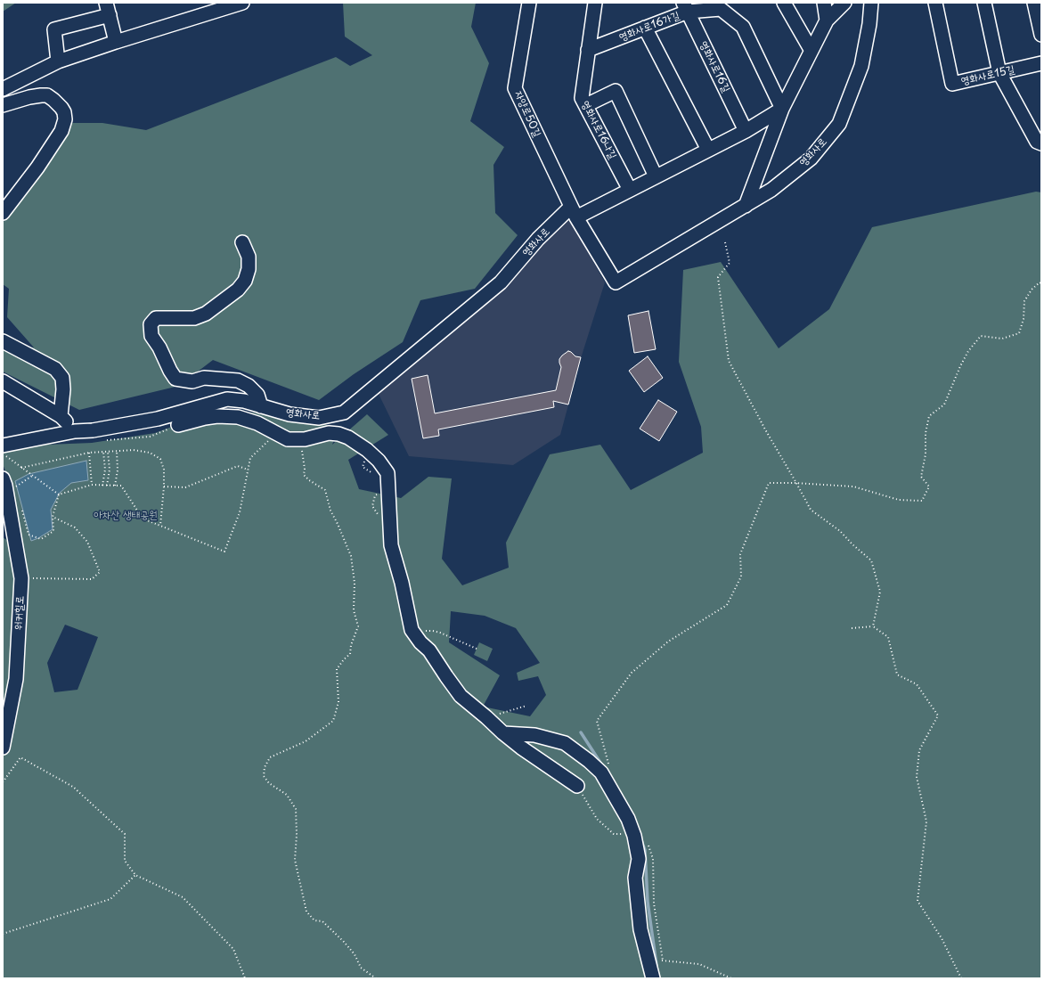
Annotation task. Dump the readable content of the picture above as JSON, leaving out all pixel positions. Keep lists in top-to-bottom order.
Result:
{
  "streets": {
    "street": [
      "영화사로16가길",
      "영화사로16길",
      "영화사로15길",
      "자양로50길",
      "영화사로16나길",
      "영화사로",
      "워커힐로"
    ]
  },
  "crossings": [
    ["영화사로16가길", "영화사로16길"],
    ["영화사로16가길", "영화사로16나길"],
    ["자양로50길", "영화사로"]
  ],
  "parks": ["아차산 생태공원"]
}
